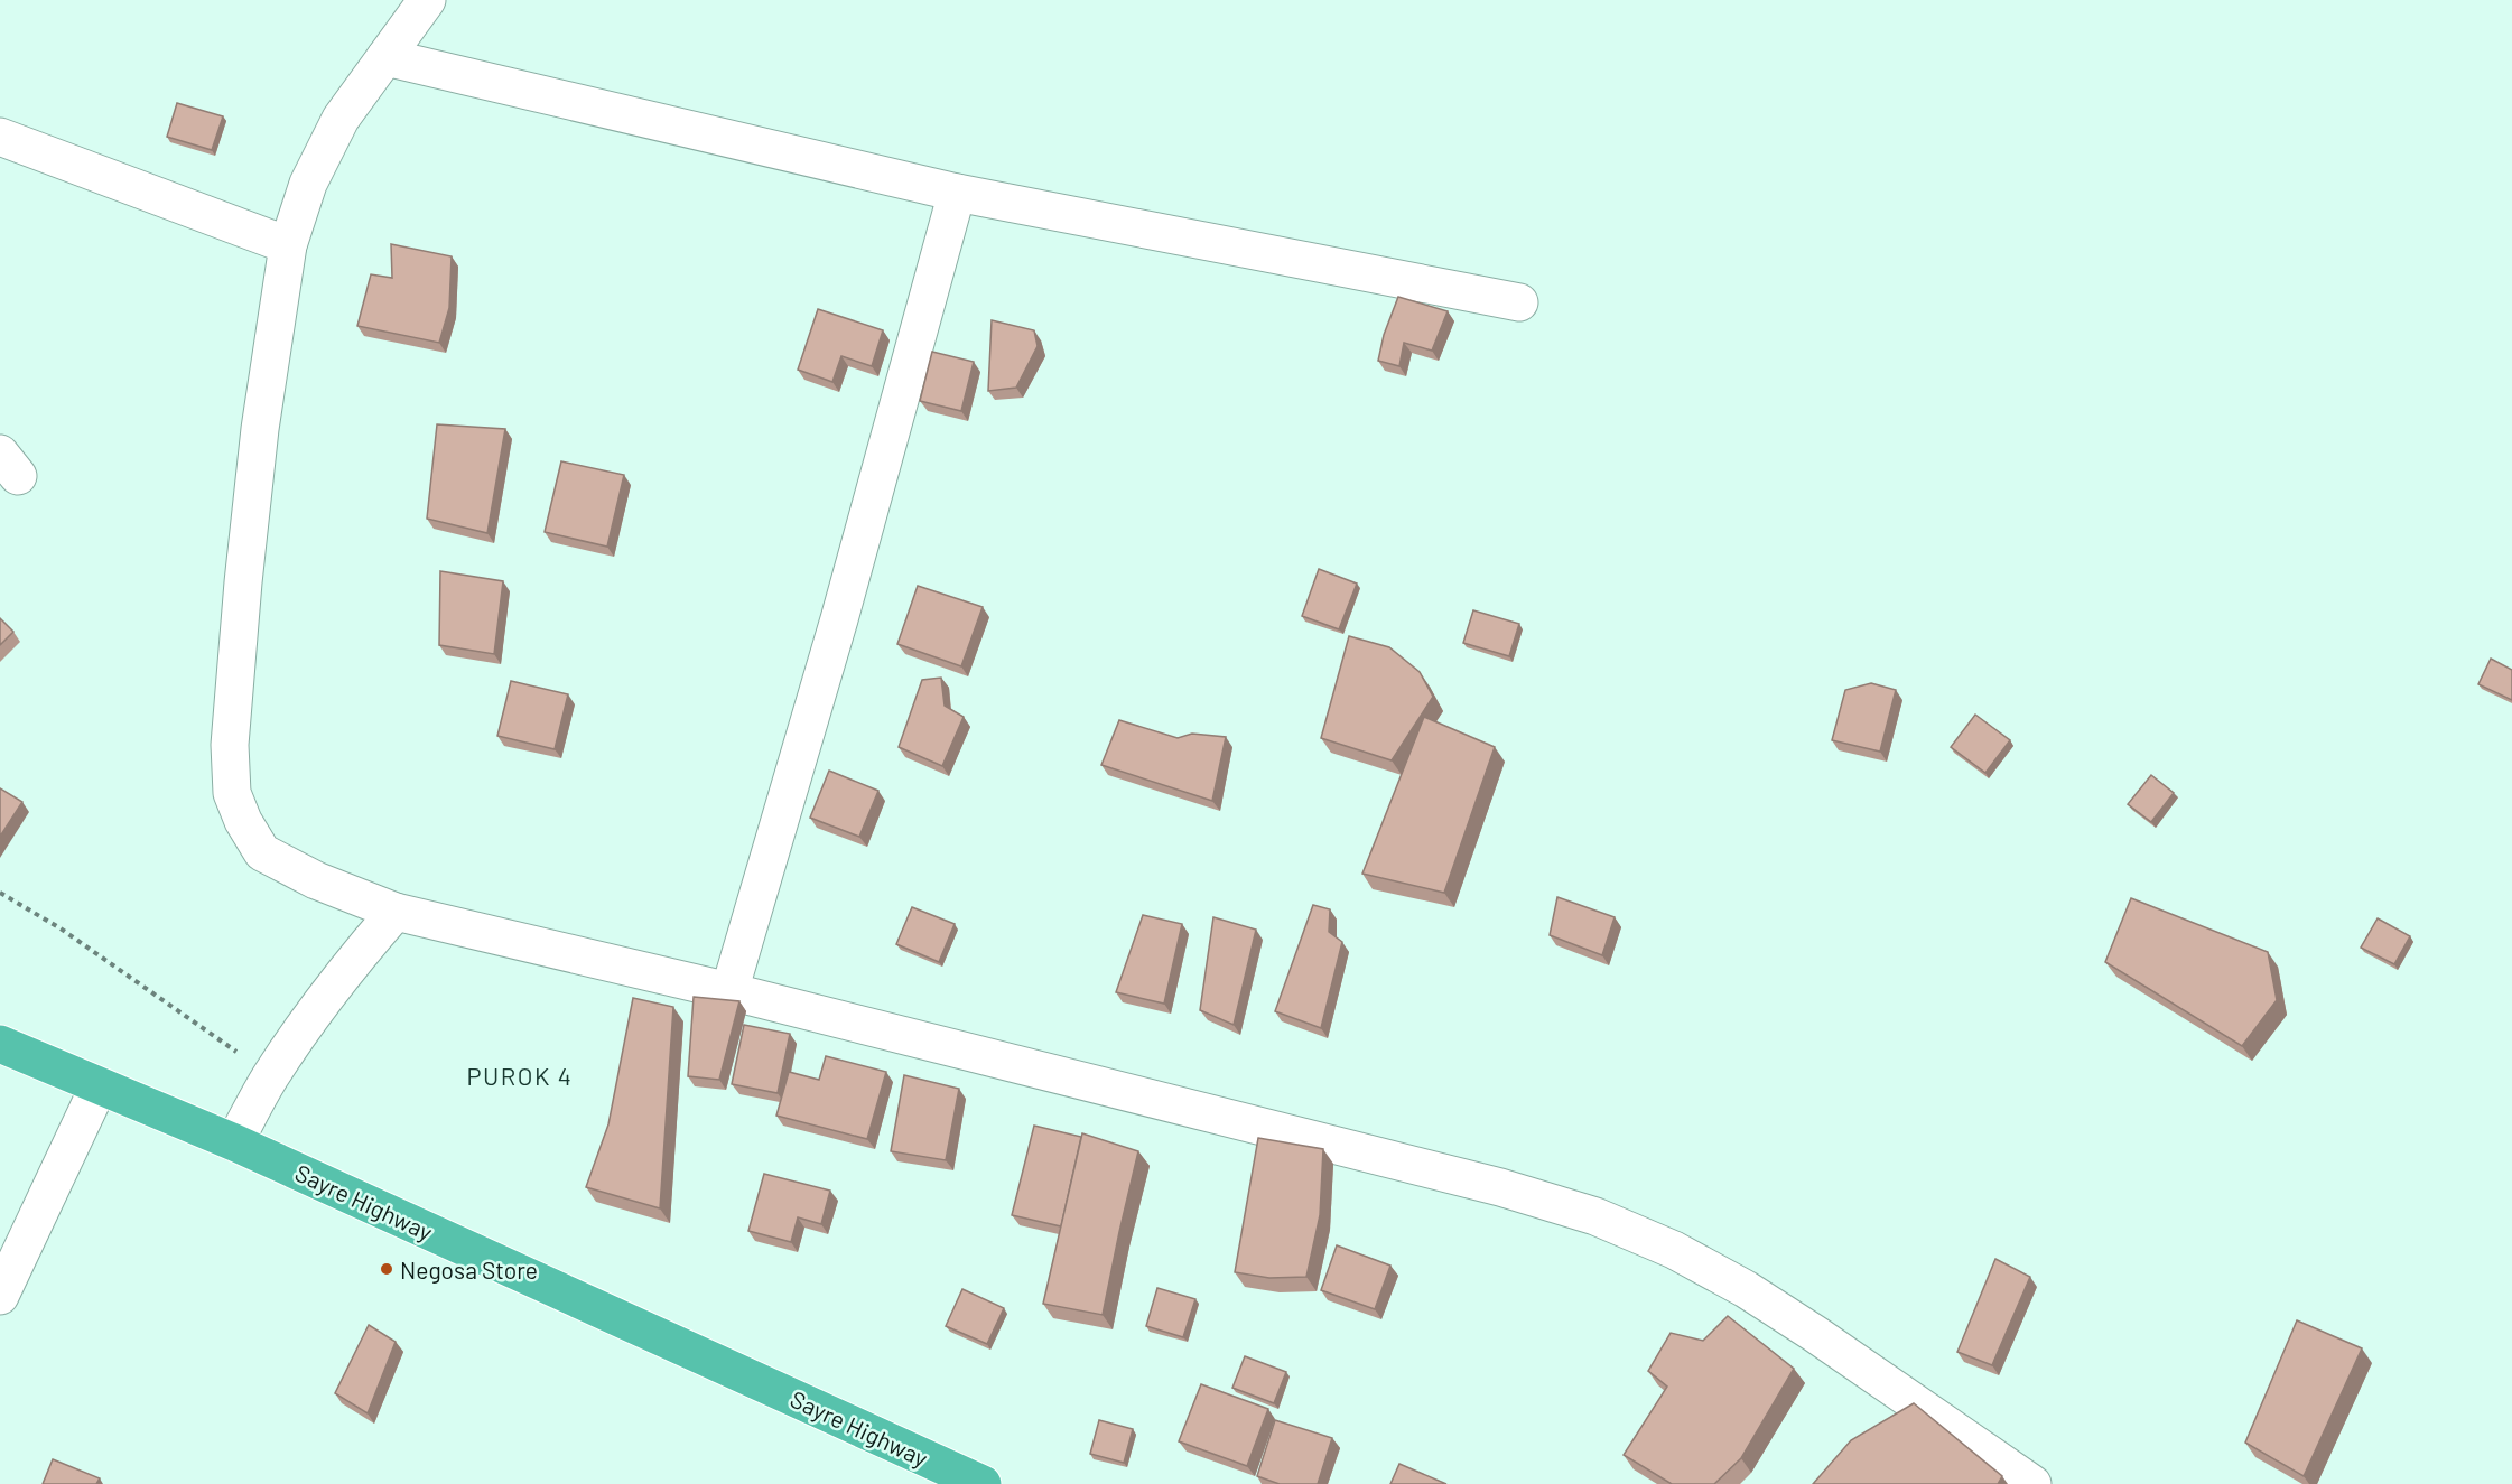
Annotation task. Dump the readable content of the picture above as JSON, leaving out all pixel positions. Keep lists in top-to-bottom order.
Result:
{
  "streets": {
    "highway": ["Sayre Highway"]
  },
  "districts": ["PUROK 4"],
  "places": ["Negosa Store"]
}
